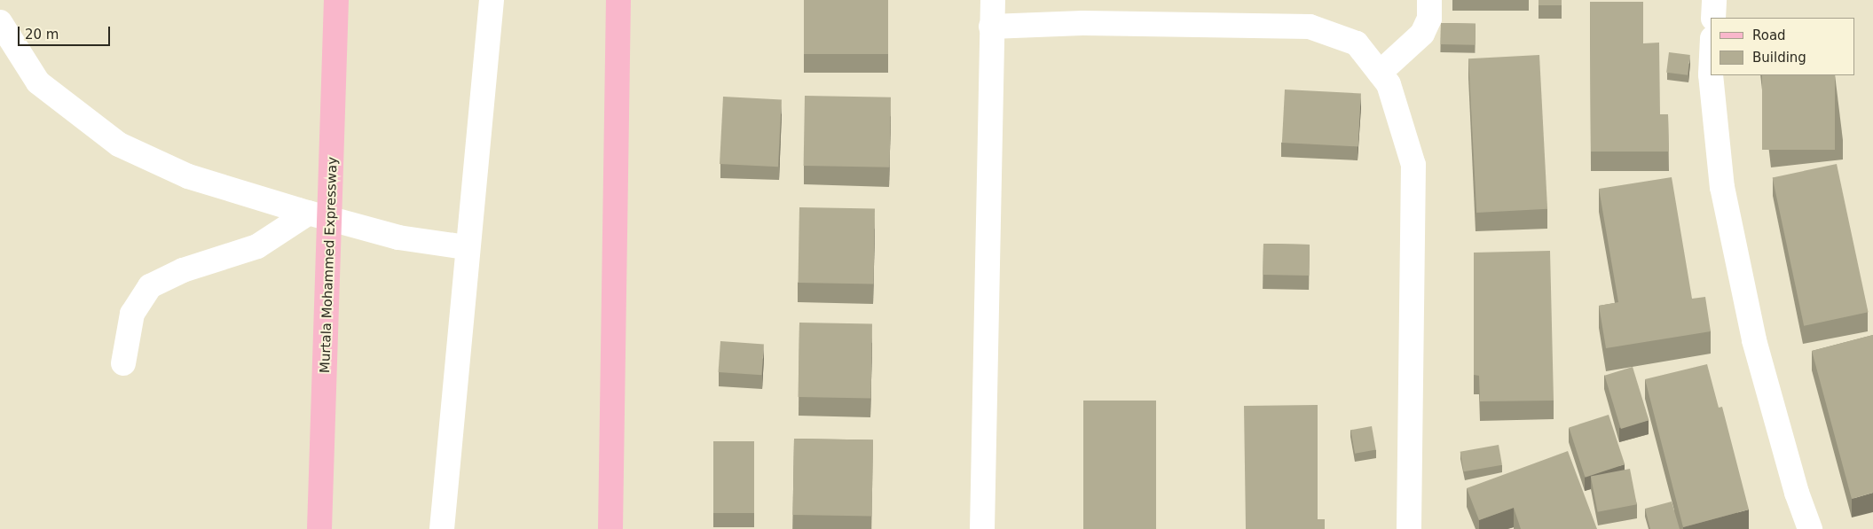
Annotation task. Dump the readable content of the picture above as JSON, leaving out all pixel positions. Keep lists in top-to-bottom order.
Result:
{
  "streets": {
    "main road": ["Murtala Mohammed Expressway"]
  },
  "legend": ["Road", "Building"],
  "scale_bar": "20 m"
}
